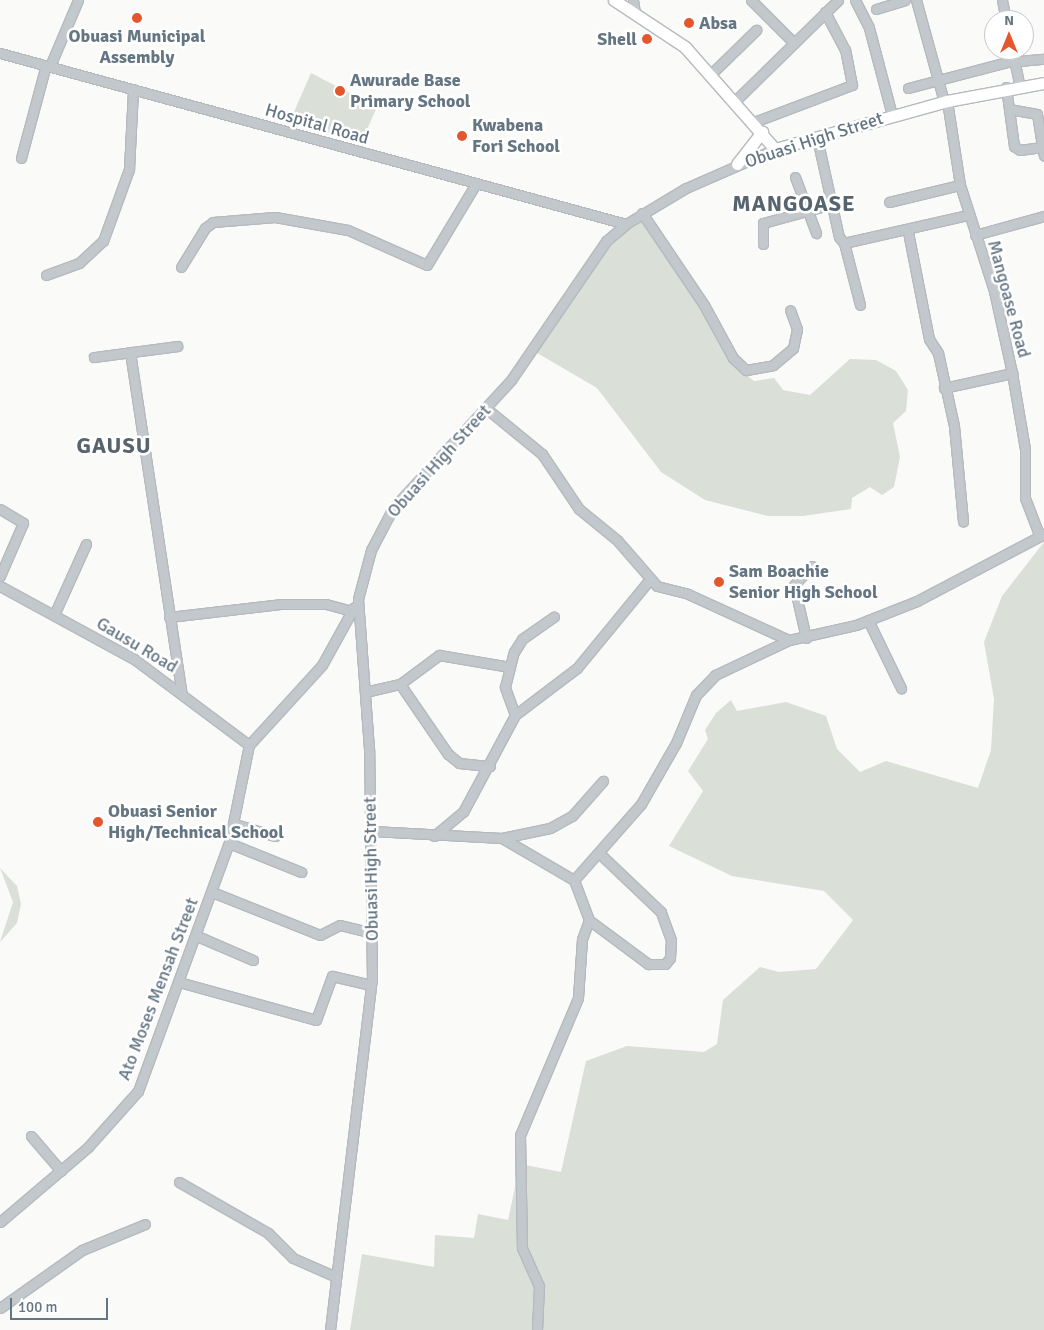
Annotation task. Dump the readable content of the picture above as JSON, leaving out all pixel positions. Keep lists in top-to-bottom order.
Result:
{
  "streets": {
    "main road": ["Obuasi High Street"],
    "street": [
      "Hospital Road",
      "Mangoase Road",
      "Gausu Road",
      "Ato Moses Mensah Street"
    ]
  },
  "crossings": [
    ["Hospital Road", "Obuasi High Street"],
    ["Obuasi High Street", "Mangoase Road"],
    ["Gausu Road", "Ato Moses Mensah Street"]
  ],
  "districts": ["MANGOASE", "GAUSU"],
  "places": [
    "Obuasi Municipal Assembly",
    "Absa",
    "Shell",
    "Awurade Base Primary School",
    "Kwabena Fori School",
    "Sam Boachie Senior High School",
    "Obuasi Senior High/Technical School"
  ],
  "scale_bar": "100 m",
  "north": "top"
}
